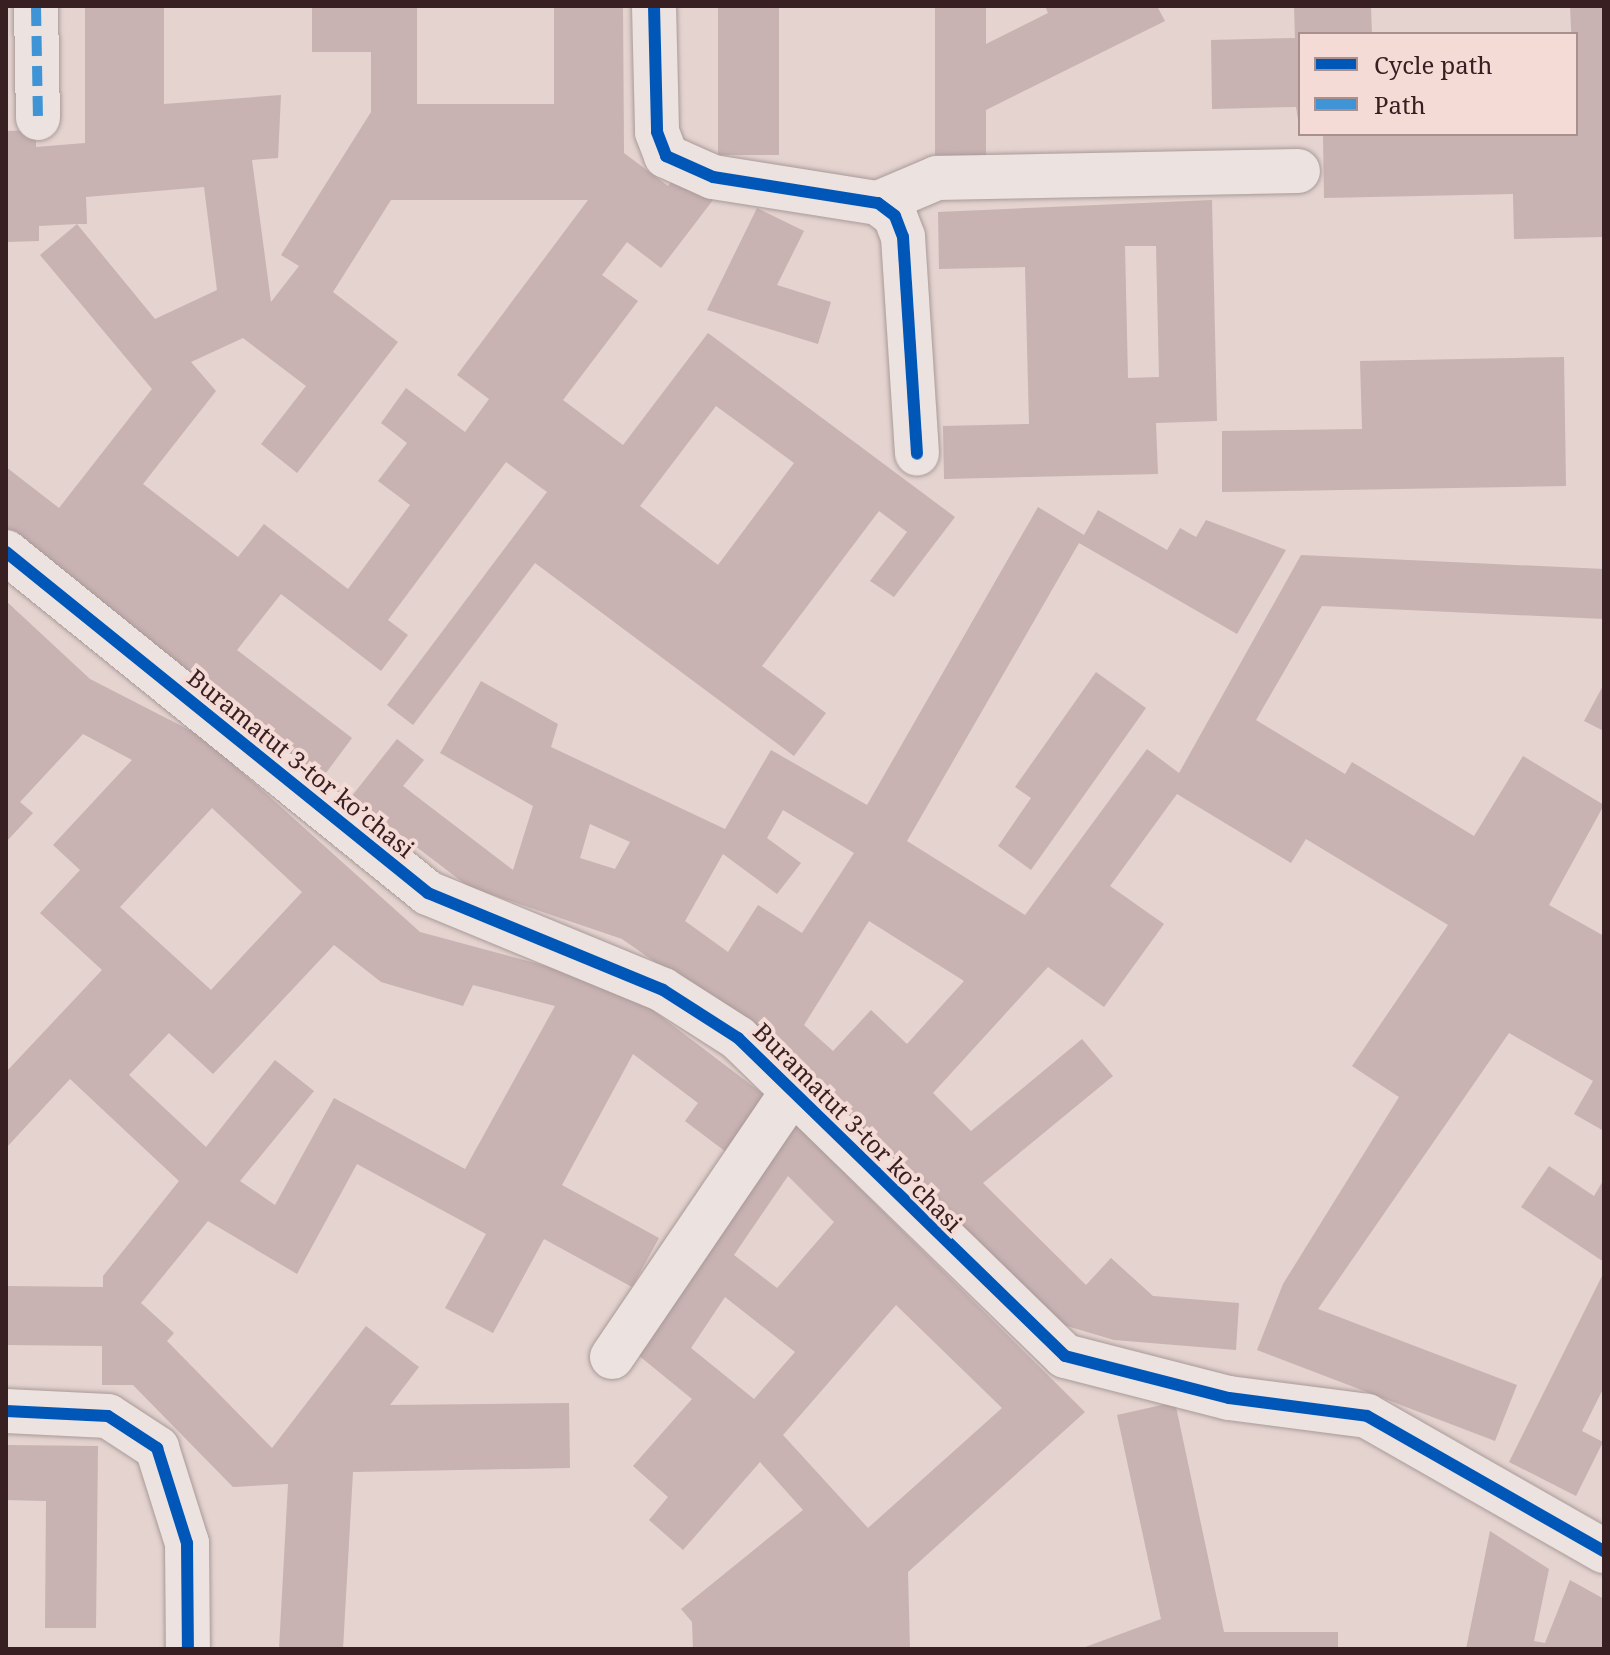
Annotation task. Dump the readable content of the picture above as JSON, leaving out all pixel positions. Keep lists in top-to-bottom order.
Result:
{
  "streets": {
    "street": ["Buramatut 3-tor koʼchasi"]
  },
  "legend": ["Cycle path", "Path"]
}
